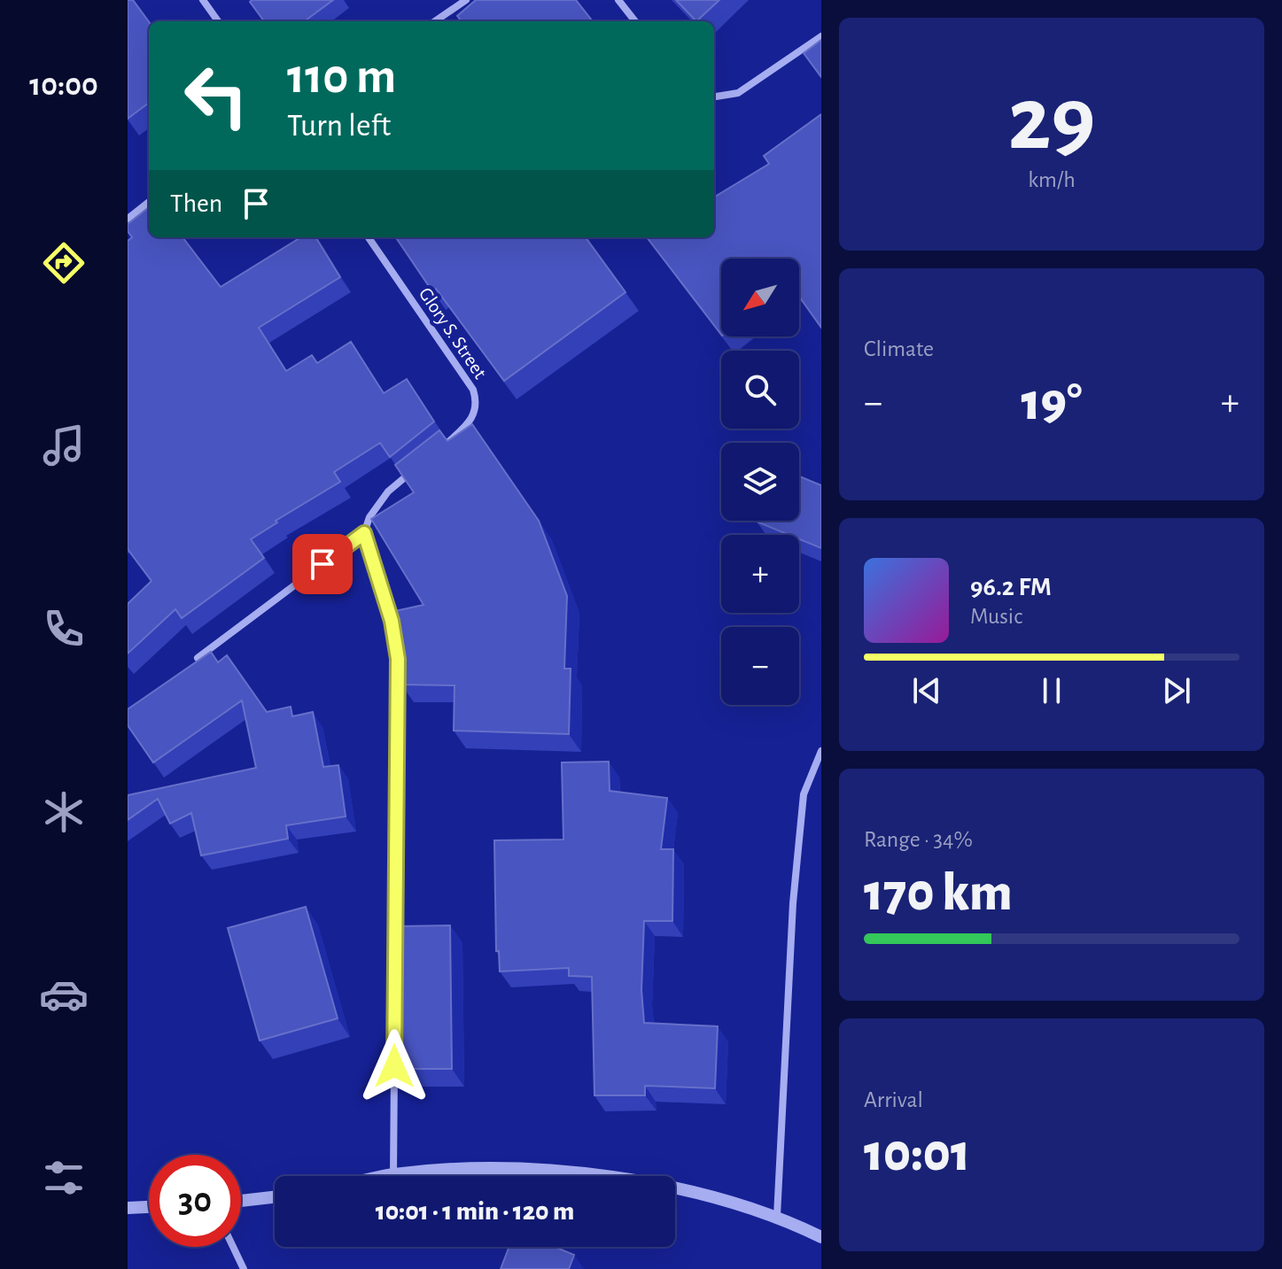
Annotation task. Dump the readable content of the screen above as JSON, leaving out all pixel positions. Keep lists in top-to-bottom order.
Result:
{
  "streets": {
    "street": ["Glory S. Street"]
  },
  "north": "bottom left",
  "page": {
    "tabs": "10:00",
    "tile": [
      ["29", "km/h"],
      "Climate",
      ["Range · 34%", "170 km"],
      ["Arrival", "10:01"]
    ],
    "turn": ["110 m", "Turn left"],
    "then": "Then",
    "map_buttons": ["+", "−"],
    "heat": ["−", "19°", "+"],
    "song": ["96.2 FM", "Music"],
    "limit": "30",
    "trip": "10:01 · 1 min · 120 m"
  }
}
